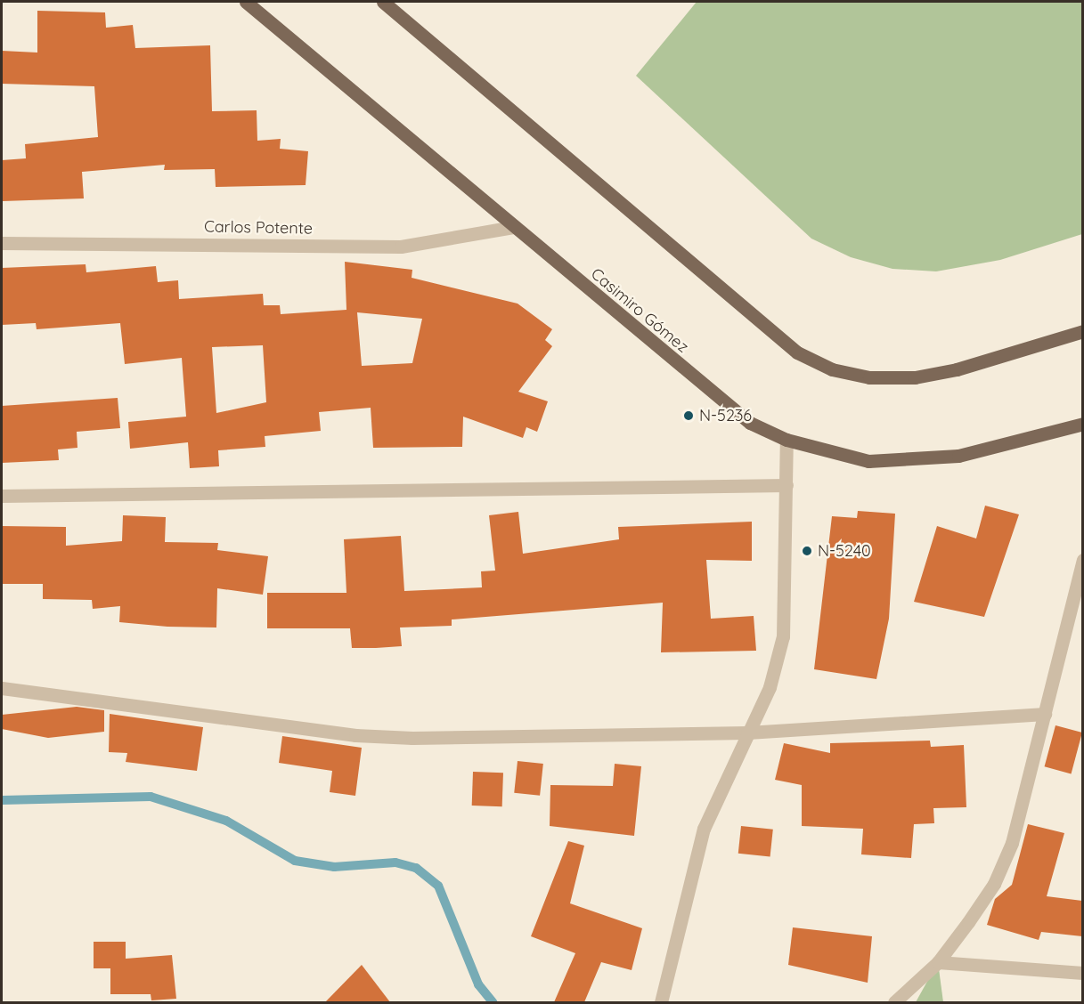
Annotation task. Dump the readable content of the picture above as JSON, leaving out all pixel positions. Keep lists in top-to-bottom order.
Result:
{
  "streets": {
    "main road": ["Casimiro Gómez"],
    "street": ["Carlos Potente"]
  },
  "crossings": [
    ["Carlos Potente", "Casimiro Gómez"]
  ],
  "places": ["N-5236", "N-5240"]
}
